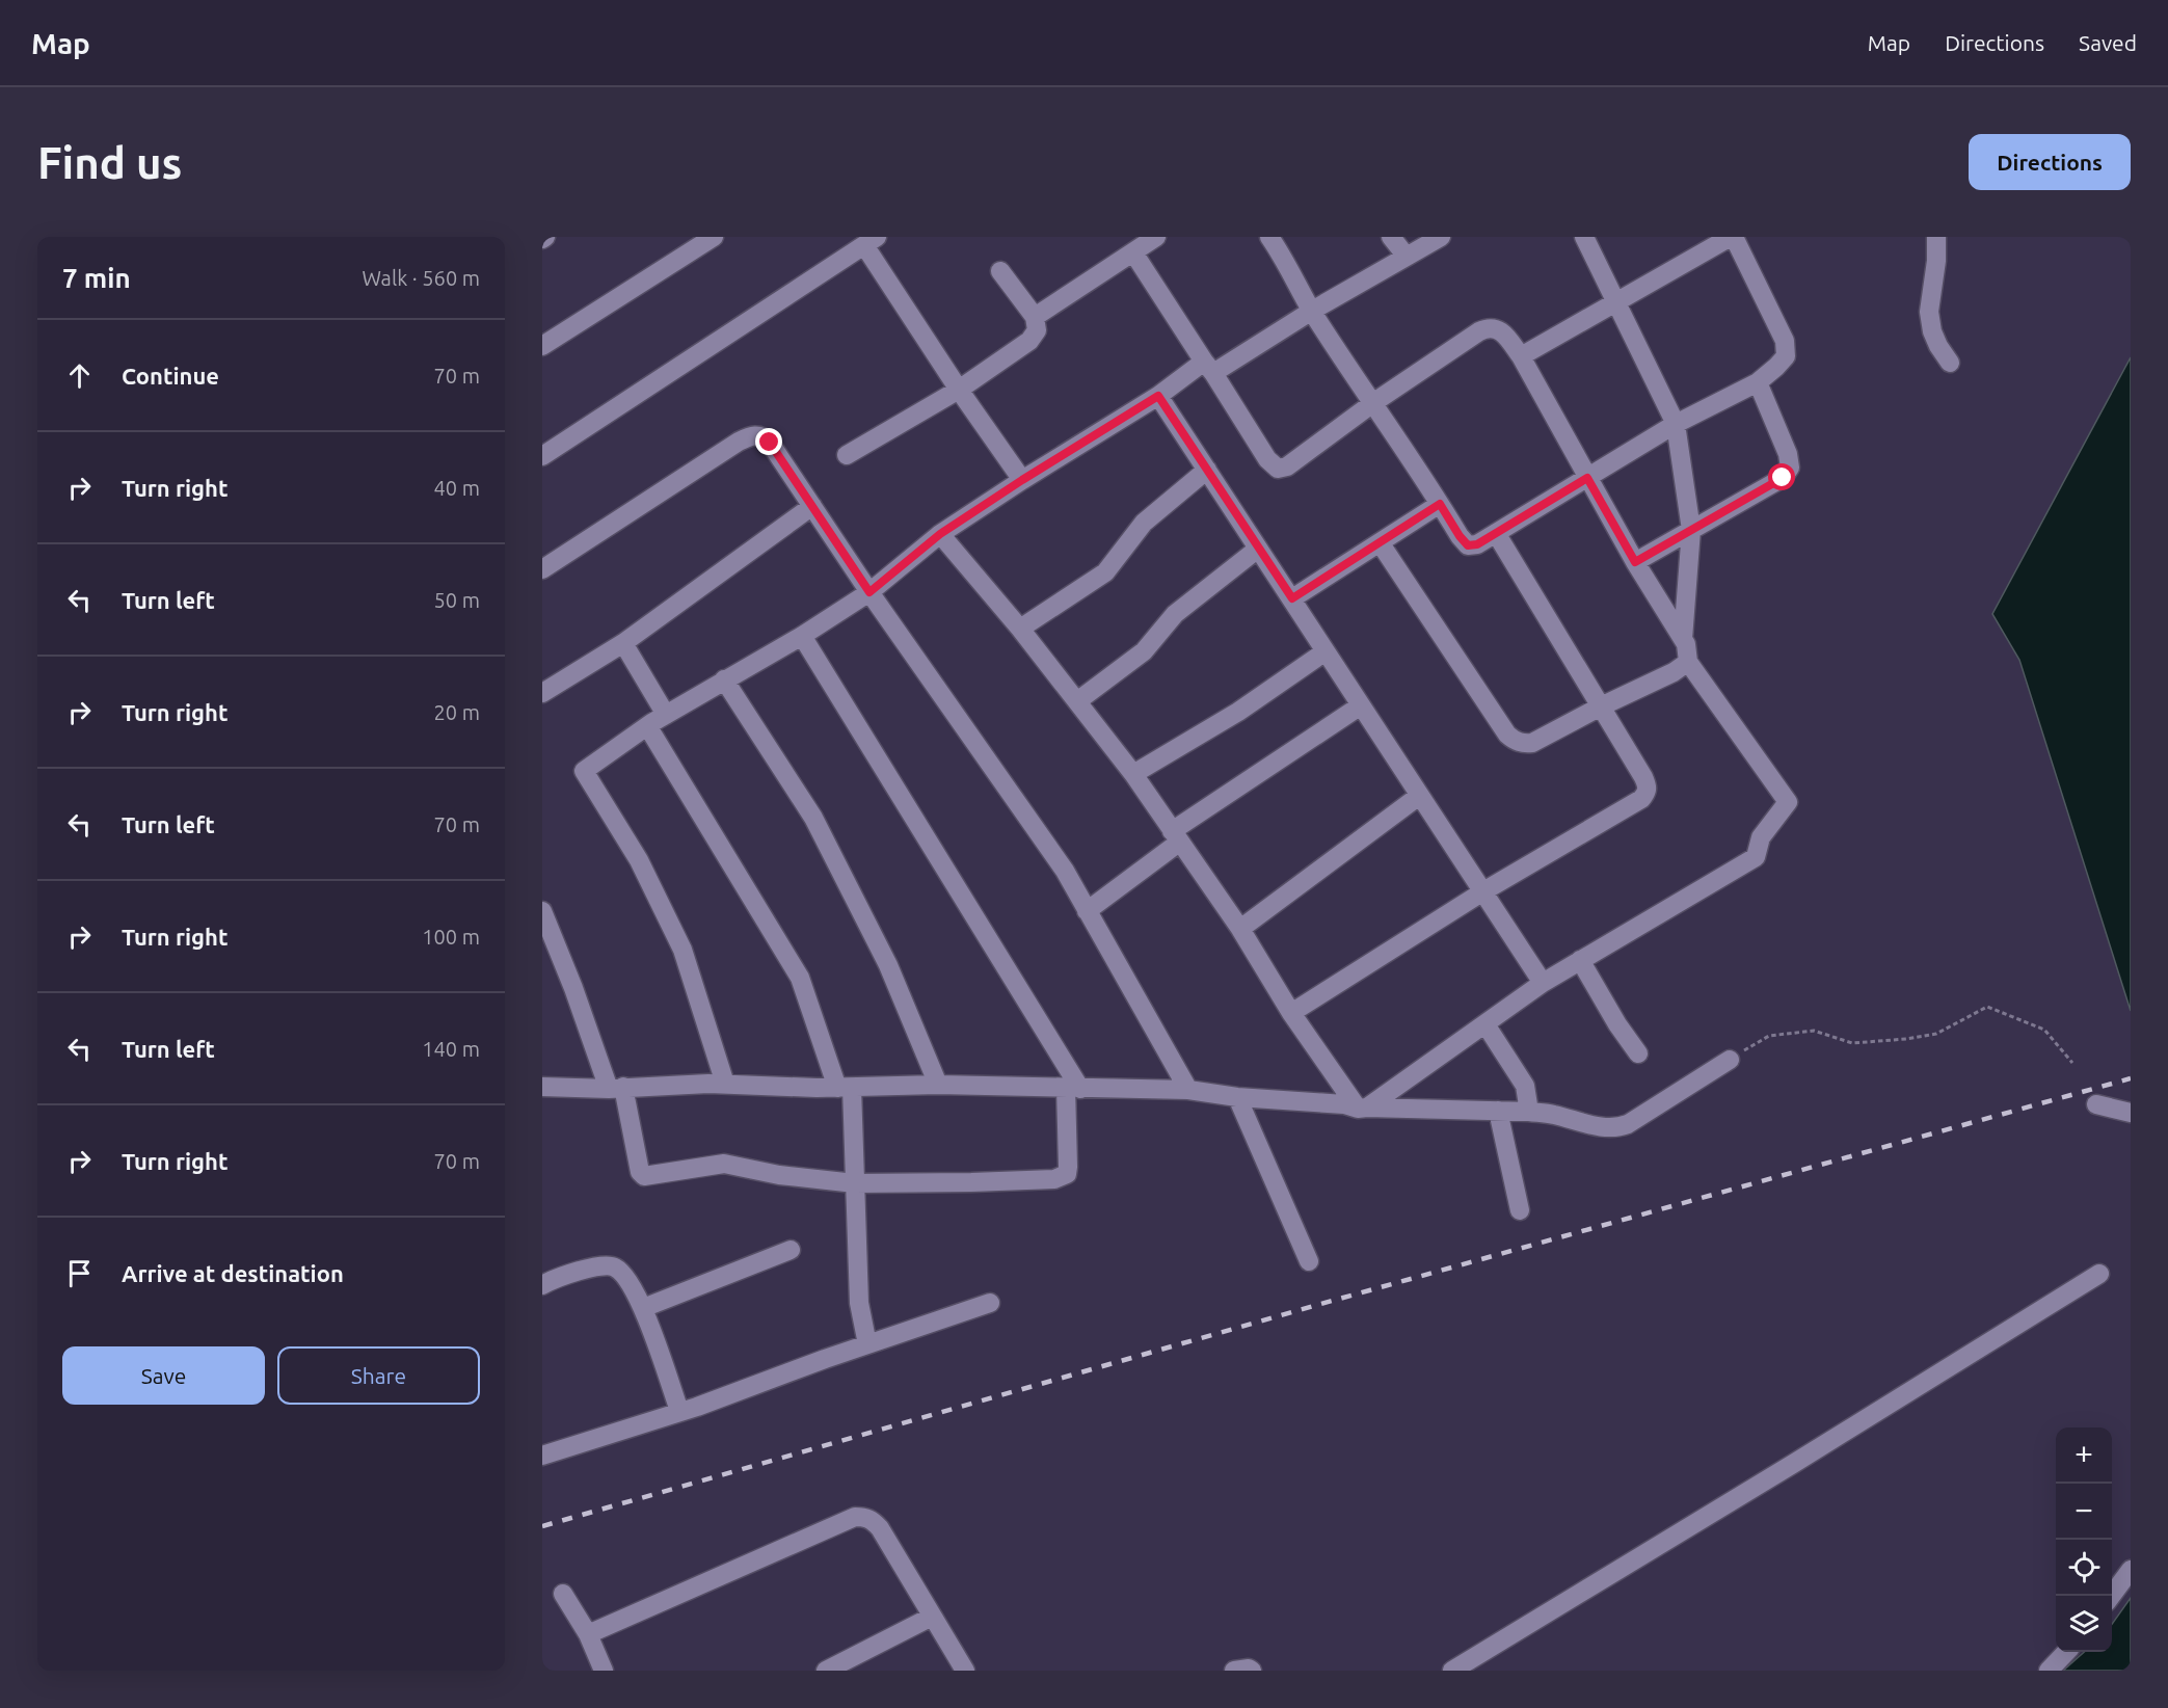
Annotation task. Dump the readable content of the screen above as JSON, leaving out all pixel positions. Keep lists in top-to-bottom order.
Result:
{
  "page": {
    "header": "Map",
    "nav": ["Map", "Directions", "Saved"],
    "buttons": [
      "Directions",
      ["Save", "Share"]
    ],
    "title": "Find us",
    "heading": ["7 min", "Walk · 560 m"],
    "list": [
      ["Continue", "70 m"],
      ["Turn right", "40 m"],
      ["Turn left", "50 m"],
      ["Turn right", "20 m"],
      ["Turn left", "70 m"],
      ["Turn right", "100 m"],
      ["Turn left", "140 m"],
      ["Turn right", "70 m"],
      "Arrive at destination"
    ],
    "map_buttons": ["+", "−"]
  }
}
